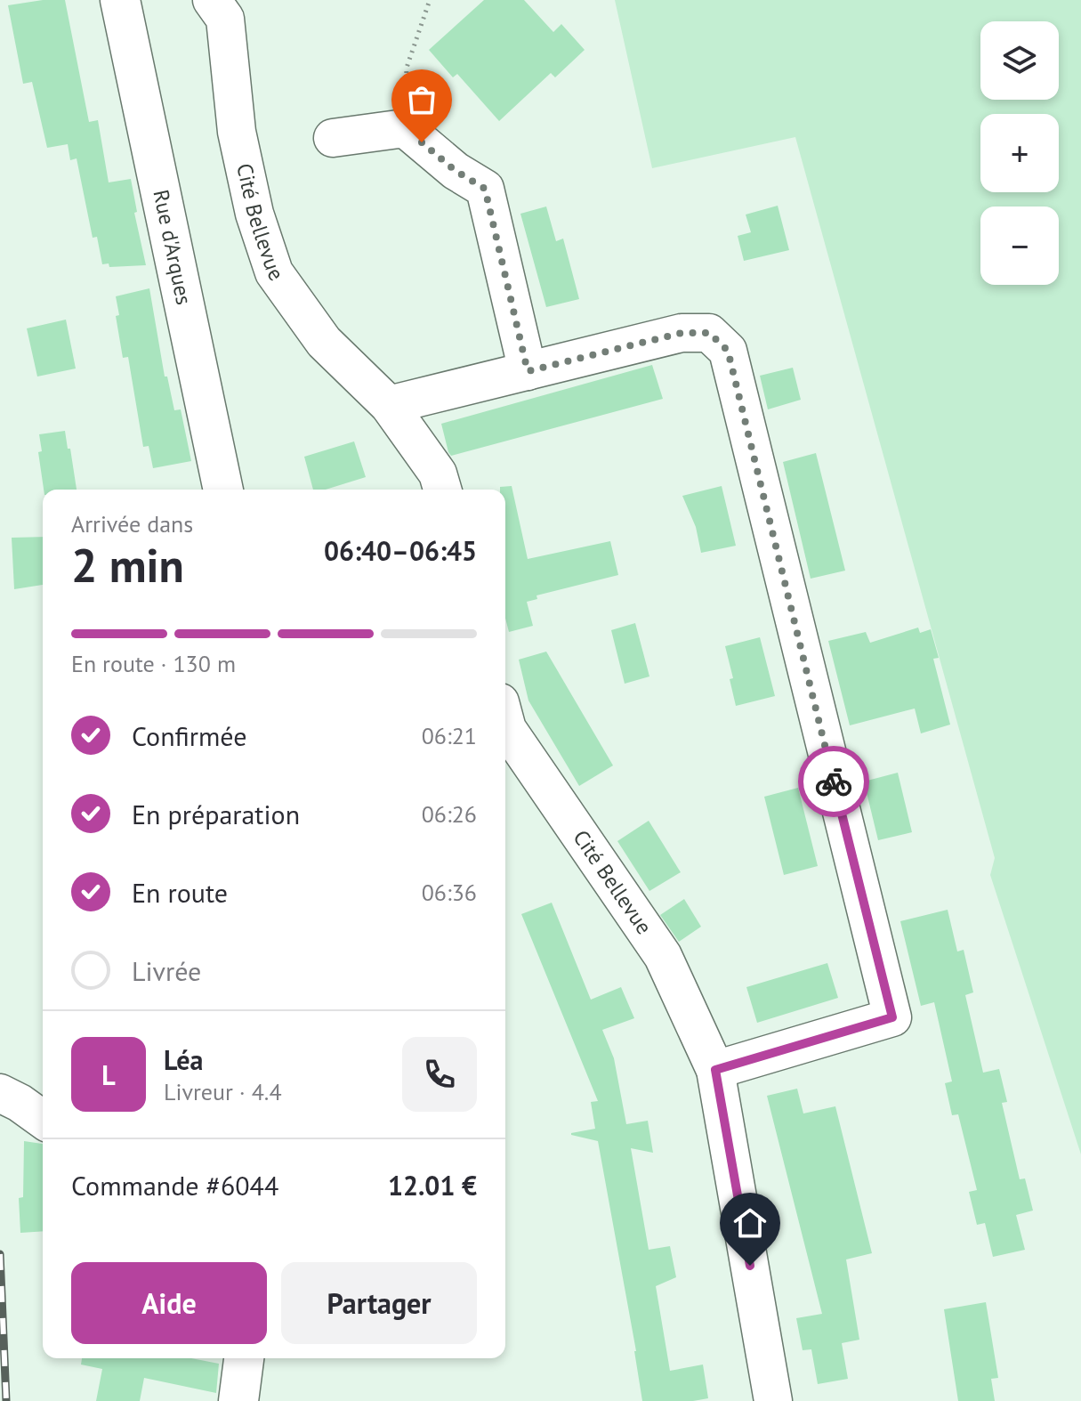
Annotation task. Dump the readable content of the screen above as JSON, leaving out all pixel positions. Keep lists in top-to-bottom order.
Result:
{
  "streets": {
    "main road": ["Rue d'Arques"],
    "street": ["Cité Bellevue"]
  },
  "page": {
    "map_buttons": ["+", "−"],
    "heading": ["2 min", "Arrivée dans", "06:40–06:45"],
    "panel": [
      "Léa",
      "Livreur · 4.4",
      "Commande #6044",
      "12.01 €"
    ],
    "bar": "En route · 130 m",
    "list": [
      ["Confirmée", "06:21"],
      ["En préparation", "06:26"],
      ["En route", "06:36"],
      "Livrée"
    ],
    "round": "L",
    "buttons": ["Aide", "Partager"]
  }
}
